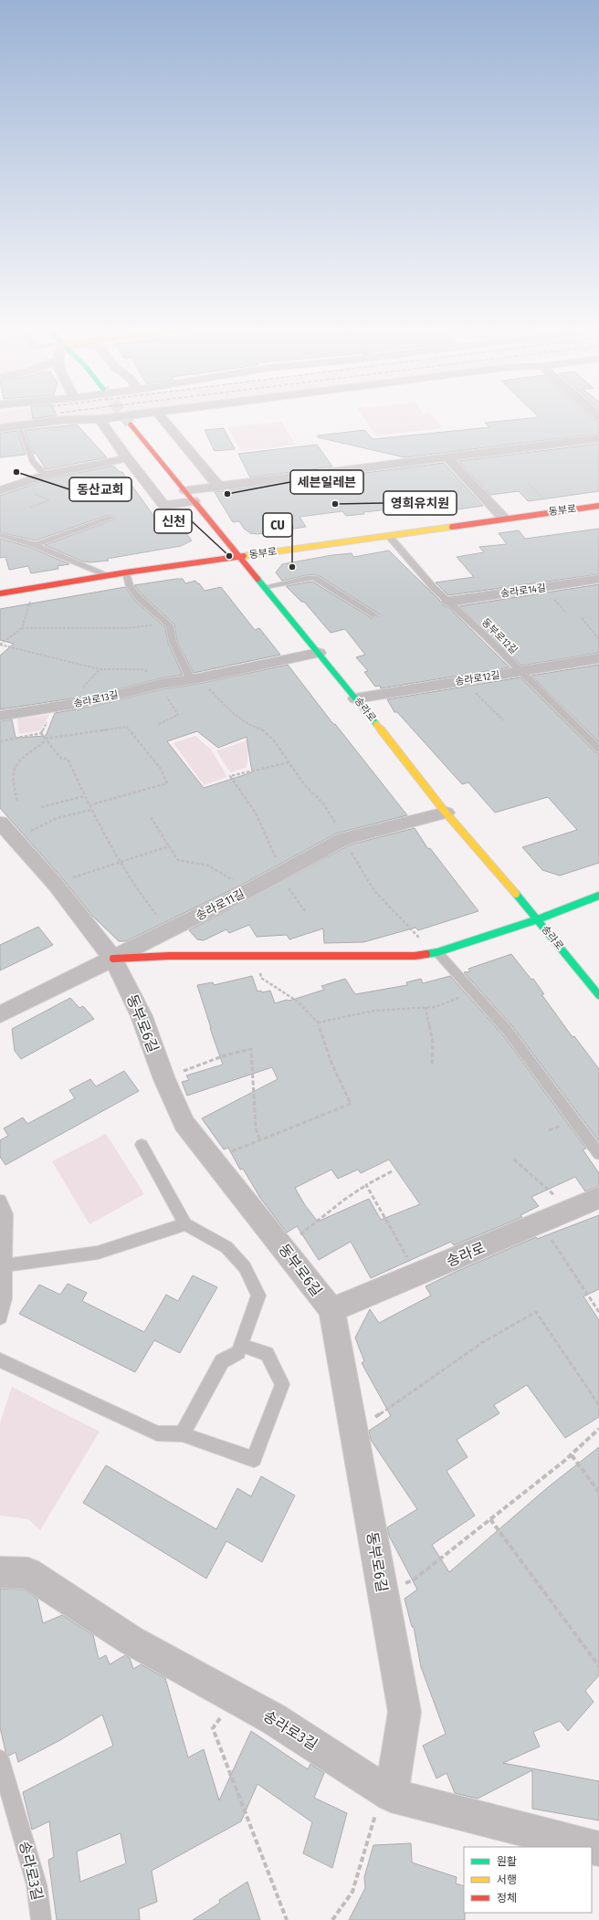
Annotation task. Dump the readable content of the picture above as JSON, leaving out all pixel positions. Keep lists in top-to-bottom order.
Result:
{
  "streets": {
    "main road": ["동부로", "송라로"],
    "street": [
      "송라로14길",
      "송라로12길",
      "송라로13길",
      "송라로11길",
      "동부로6길",
      "송라로3길"
    ],
    "lane": ["동부로12길"]
  },
  "crossings": [
    ["동부로", "동부로12길"],
    ["동부로", "송라로"],
    ["송라로14길", "동부로12길"],
    ["동부로12길", "송라로12길"],
    ["송라로12길", "송라로"],
    ["송라로13길", "송라로"],
    ["송라로", "송라로11길"],
    ["송라로", "동부로6길"],
    ["송라로11길", "동부로6길"],
    ["동부로6길", "송라로3길"]
  ],
  "places": [
    "동산교회",
    "세븐일레븐",
    "영희유치원",
    "신천",
    "CU"
  ],
  "legend": ["원활", "서행", "정체"]
}
